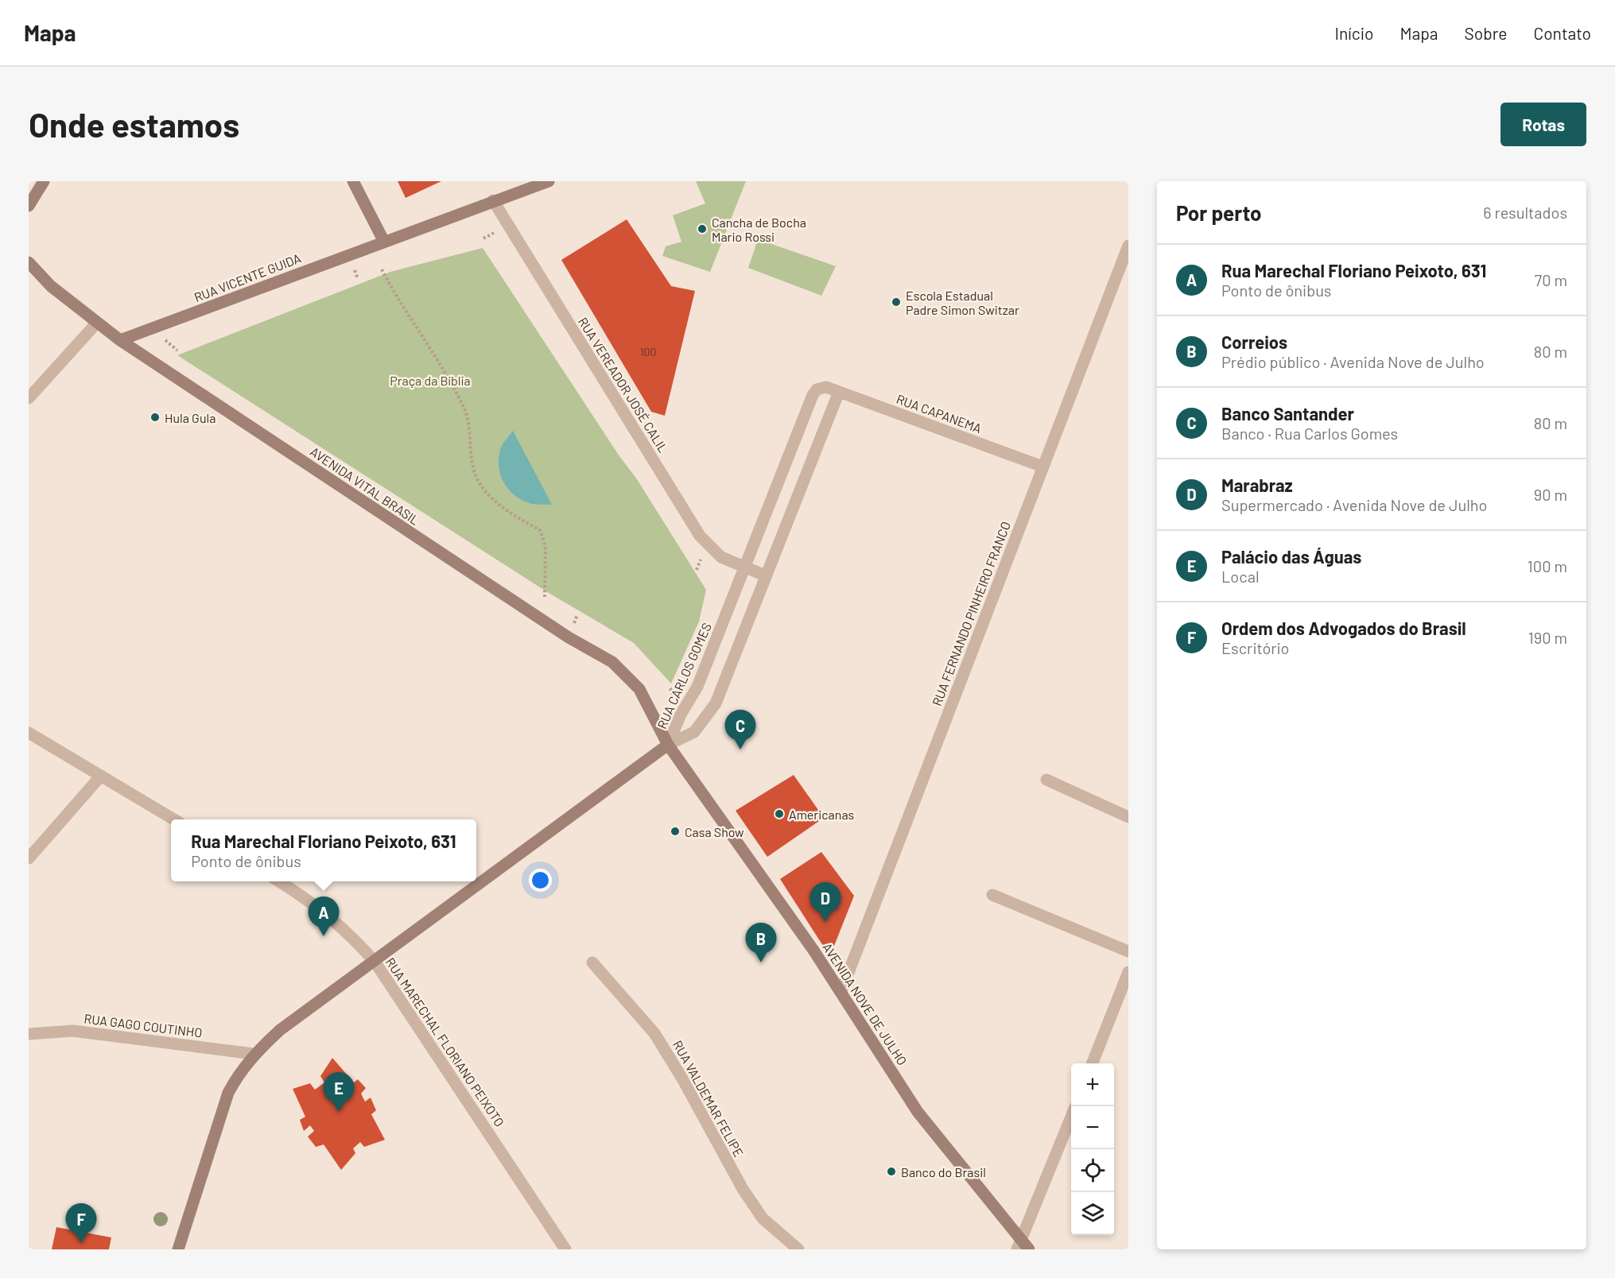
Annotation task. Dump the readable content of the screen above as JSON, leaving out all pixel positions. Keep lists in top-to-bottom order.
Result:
{
  "streets": {
    "main road": ["RUA VICENTE GUIDA", "AVENIDA VITAL BRASIL", "AVENIDA NOVE DE JULHO"],
    "street": [
      "RUA VEREADOR JOSÉ CALIL",
      "RUA CAPANEMA",
      "RUA FERNANDO PINHEIRO FRANCO",
      "RUA CARLOS GOMES",
      "RUA GAGO COUTINHO",
      "RUA MARECHAL FLORIANO PEIXOTO",
      "RUA VALDEMAR FELIPE"
    ]
  },
  "crossings": [
    ["RUA VICENTE GUIDA", "RUA VEREADOR JOSÉ CALIL"],
    ["RUA VICENTE GUIDA", "AVENIDA VITAL BRASIL"],
    ["RUA VEREADOR JOSÉ CALIL", "RUA CARLOS GOMES"],
    ["RUA CAPANEMA", "RUA FERNANDO PINHEIRO FRANCO"],
    ["RUA CAPANEMA", "RUA CARLOS GOMES"],
    ["AVENIDA VITAL BRASIL", "RUA CARLOS GOMES"],
    ["AVENIDA VITAL BRASIL", "AVENIDA NOVE DE JULHO"],
    ["RUA FERNANDO PINHEIRO FRANCO", "AVENIDA NOVE DE JULHO"],
    ["RUA CARLOS GOMES", "AVENIDA NOVE DE JULHO"]
  ],
  "parks": ["Praça da Bíblia"],
  "places": [
    "Cancha de Bocha Mario Rossi",
    "Escola Estadual Padre Simon Switzar",
    "Hula Gula",
    "Americanas",
    "Casa Show",
    "Banco do Brasil"
  ],
  "house_numbers": ["100"],
  "page": {
    "header": "Mapa",
    "nav": [
      "Início",
      "Mapa",
      "Sobre",
      "Contato"
    ],
    "buttons": "Rotas",
    "title": "Onde estamos",
    "heading": ["Por perto", "6 resultados"],
    "list": [
      {
        "mark": "A",
        "name": "Rua Marechal Floriano Peixoto, 631",
        "note": "Ponto de ônibus",
        "value": "70 m"
      },
      {
        "mark": "B",
        "name": "Correios",
        "note": "Prédio público · Avenida Nove de Julho",
        "value": "80 m"
      },
      {
        "mark": "C",
        "name": "Banco Santander",
        "note": "Banco · Rua Carlos Gomes",
        "value": "80 m"
      },
      {
        "mark": "D",
        "name": "Marabraz",
        "note": "Supermercado · Avenida Nove de Julho",
        "value": "90 m"
      },
      {
        "mark": "E",
        "name": "Palácio das Águas",
        "note": "Local",
        "value": "100 m"
      },
      {
        "mark": "F",
        "name": "Ordem dos Advogados do Brasil",
        "note": "Escritório",
        "value": "190 m"
      }
    ],
    "pins": [
      "C",
      "D",
      "A",
      "B",
      "E",
      "F"
    ],
    "popup": ["Rua Marechal Floriano Peixoto, 631", "Ponto de ônibus"],
    "map_buttons": ["+", "−"]
  }
}
